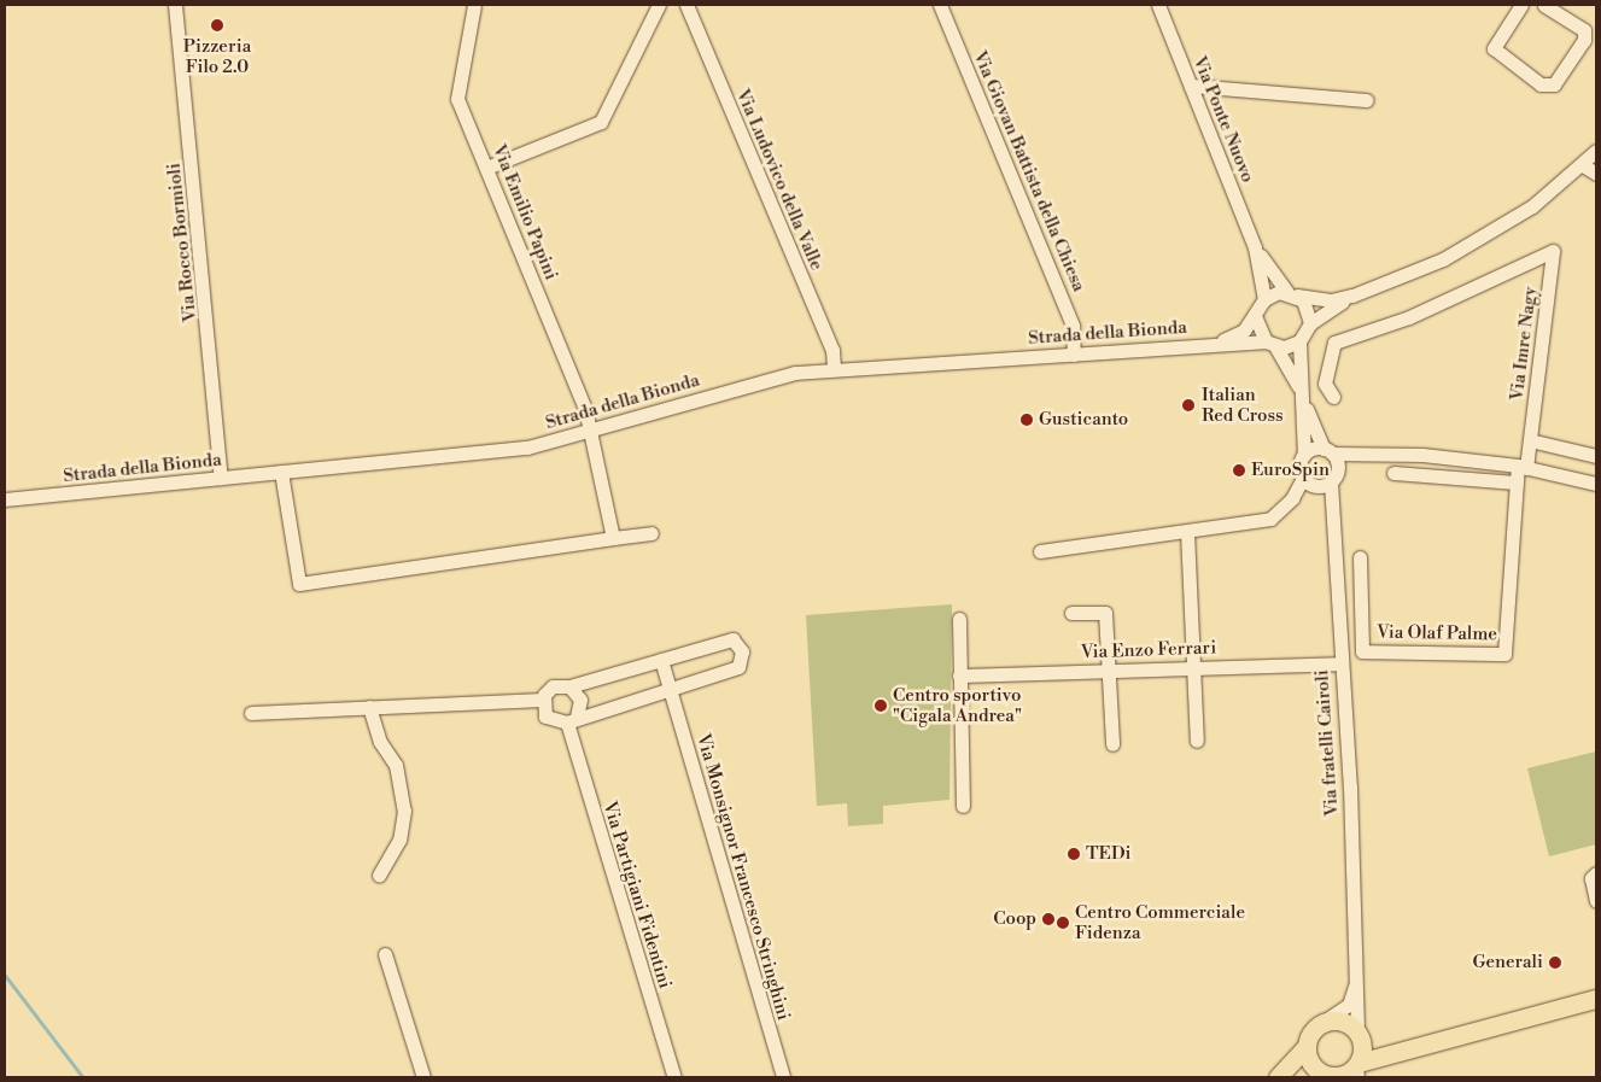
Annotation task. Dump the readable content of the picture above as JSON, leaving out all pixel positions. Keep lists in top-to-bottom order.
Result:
{
  "streets": {
    "street": [
      "Via Ponte Nuovo",
      "Via Giovan Battista della Chiesa",
      "Via Ludovico della Valle",
      "Via Emilio Papini",
      "Via Rocco Bormioli",
      "Strada della Bionda",
      "Via Imre Nagy",
      "Via Olaf Palme",
      "Via Enzo Ferrari",
      "Via fratelli Cairoli",
      "Via Monsignor Francesco Stringhini",
      "Via Partigiani Fidentini"
    ]
  },
  "crossings": [
    ["Via Ponte Nuovo", "Strada della Bionda"],
    ["Via Giovan Battista della Chiesa", "Strada della Bionda"],
    ["Via Ludovico della Valle", "Strada della Bionda"],
    ["Via Emilio Papini", "Strada della Bionda"],
    ["Via Rocco Bormioli", "Strada della Bionda"],
    ["Via Imre Nagy", "Via Olaf Palme"],
    ["Via Enzo Ferrari", "Via fratelli Cairoli"]
  ],
  "places": [
    "Pizzeria Filo 2.0",
    "Italian Red Cross",
    "Gusticanto",
    "EuroSpin",
    "Centro sportivo \"Cigala Andrea\"",
    "TEDi",
    "Coop",
    "Centro Commerciale Fidenza",
    "Generali"
  ]
}
